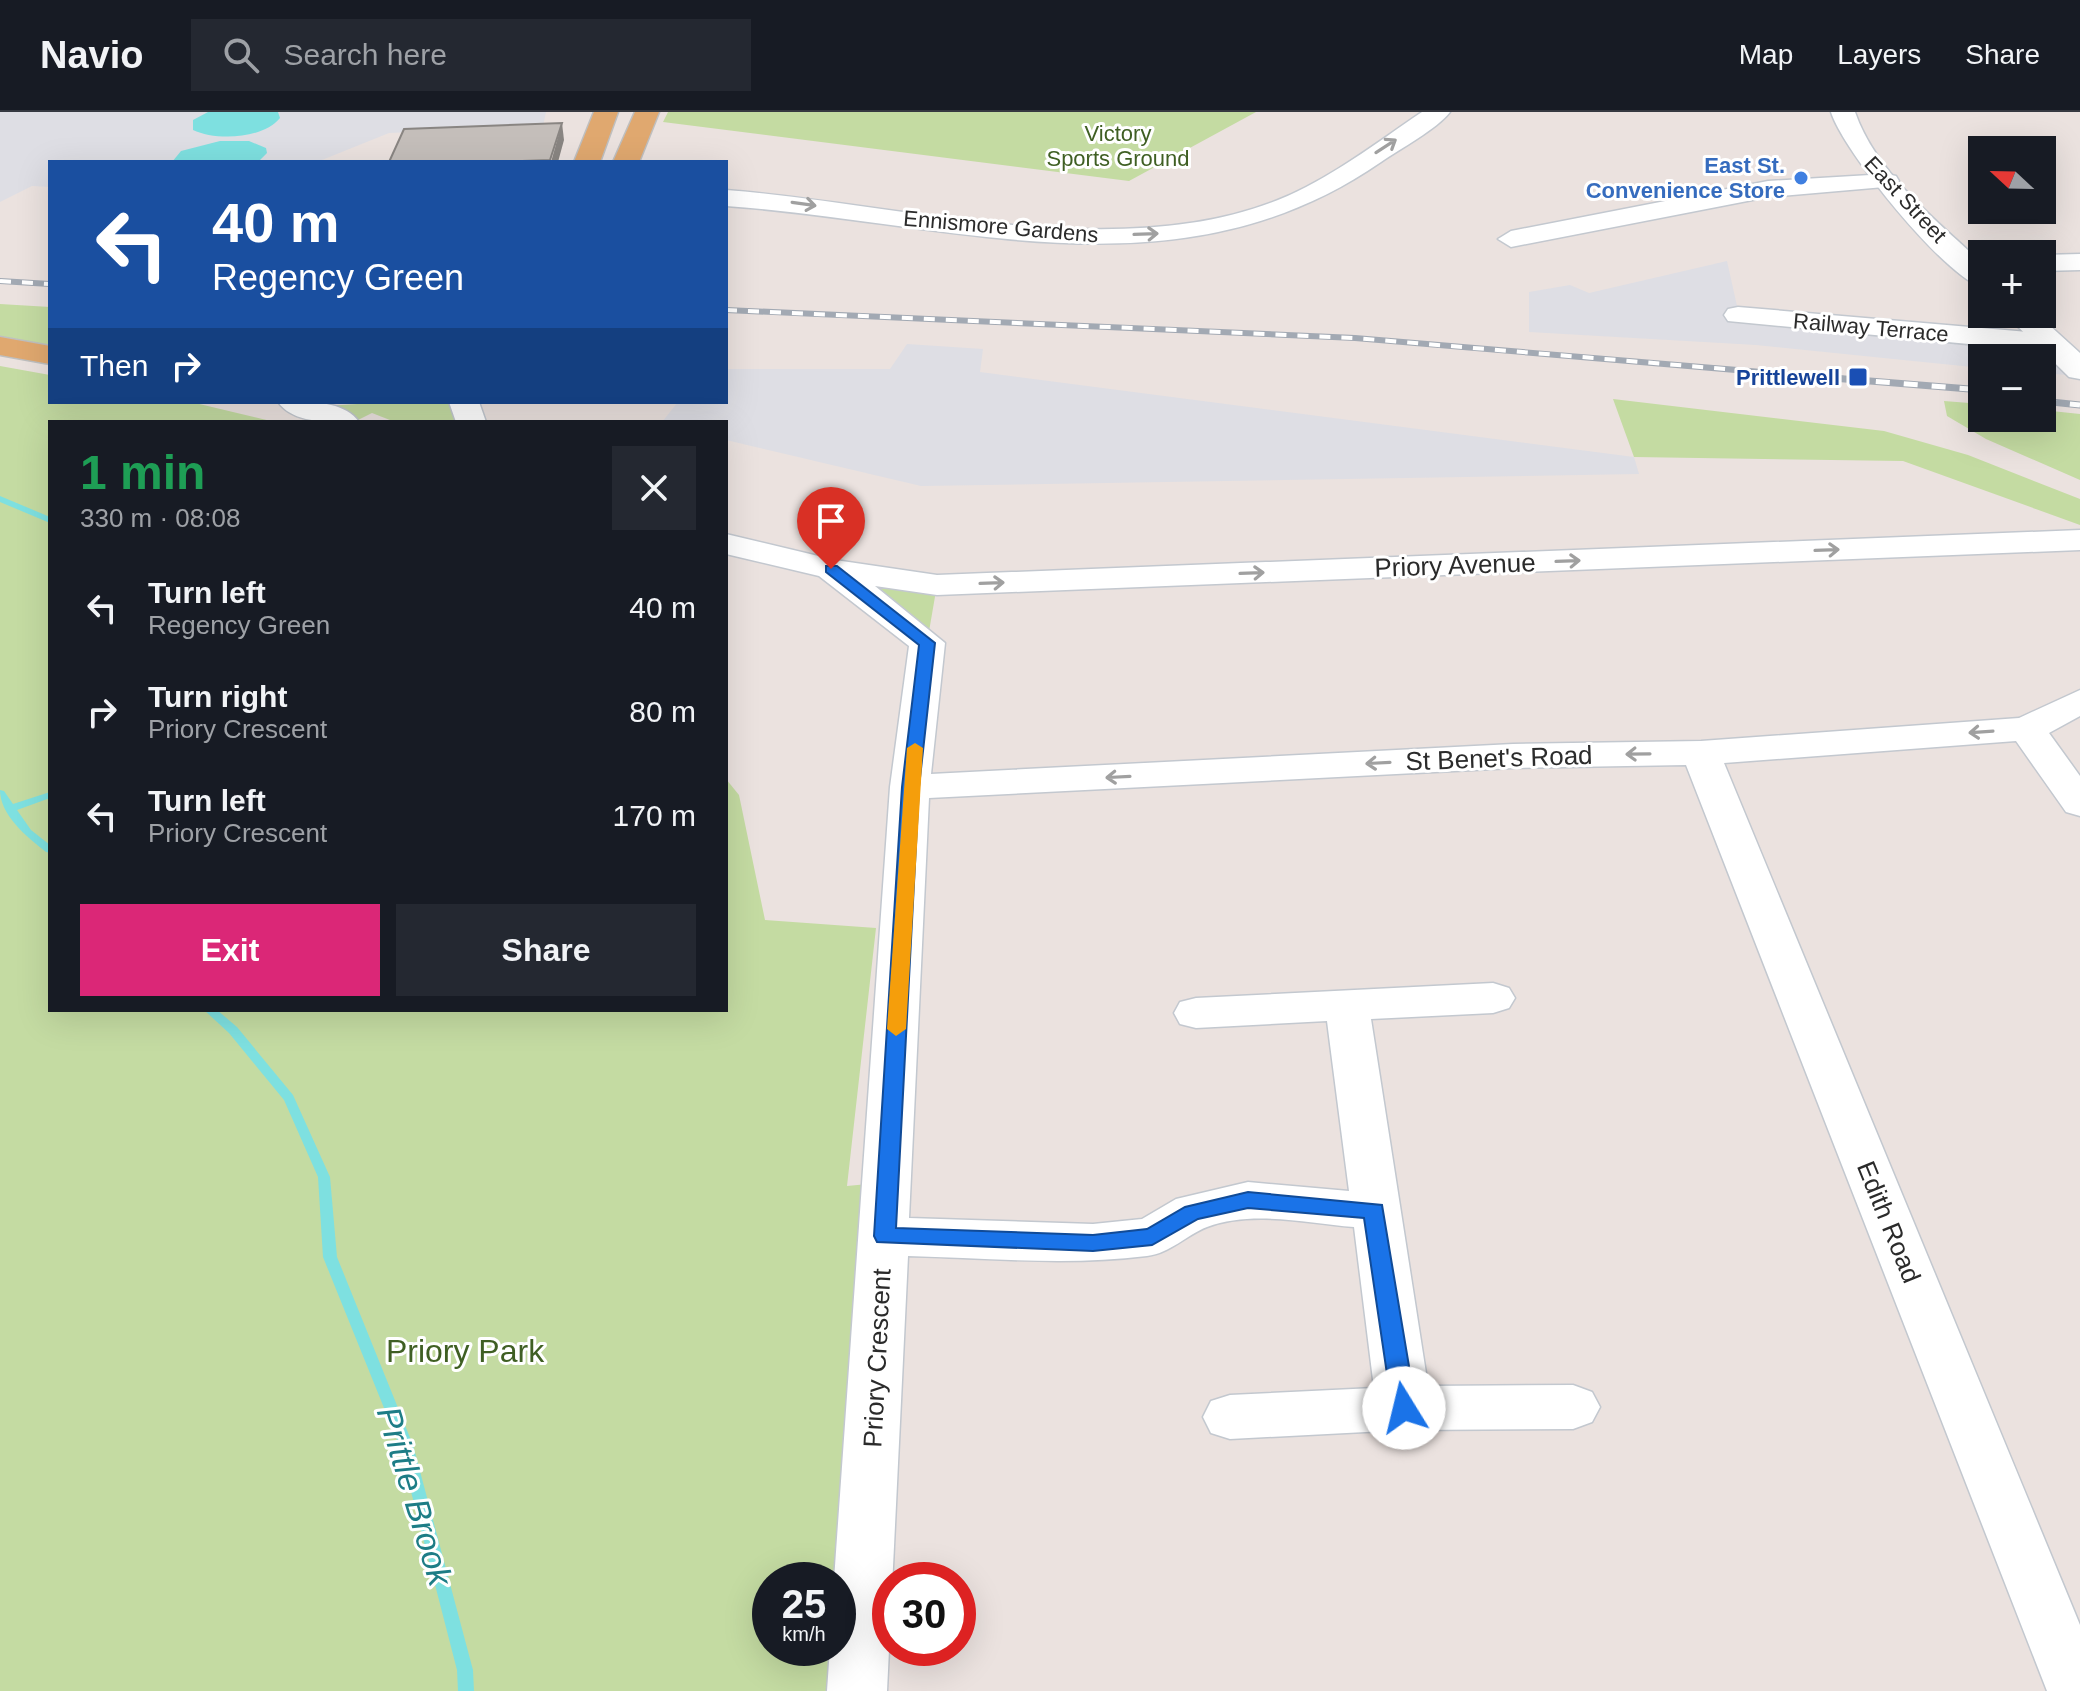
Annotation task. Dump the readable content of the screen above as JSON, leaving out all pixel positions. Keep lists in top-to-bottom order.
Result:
{
  "streets": {
    "main road": ["East Street"],
    "street": [
      "Ennismore Gardens",
      "Railway Terrace",
      "Priory Avenue",
      "St Benet's Road",
      "Edith Road",
      "Priory Crescent"
    ]
  },
  "crossings": [
    ["Priory Avenue", "Priory Crescent"],
    ["St Benet's Road", "Edith Road"],
    ["St Benet's Road", "Priory Crescent"]
  ],
  "one_way": ["Ennismore Gardens", "St Benet's Road"],
  "water": ["Prittle Brook"],
  "parks": ["Victory Sports Ground", "Priory Park"],
  "places": {
    "other": ["East St. Convenience Store"],
    "transit": ["Prittlewell"]
  },
  "north": "left",
  "page": {
    "header": "Navio",
    "search": "Search here",
    "nav": ["Map", "Layers", "Share"],
    "map_buttons": ["+", "−"],
    "turn": ["40 m", "Regency Green"],
    "then": "Then",
    "heading": ["1 min", "330 m · 08:08"],
    "list": [
      {
        "name": "Turn left",
        "note": "Regency Green",
        "value": "40 m"
      },
      {
        "name": "Turn right",
        "note": "Priory Crescent",
        "value": "80 m"
      },
      {
        "name": "Turn left",
        "note": "Priory Crescent",
        "value": "170 m"
      }
    ],
    "buttons": ["Exit", "Share"],
    "speed": "25 km/h",
    "limit": "30"
  }
}
